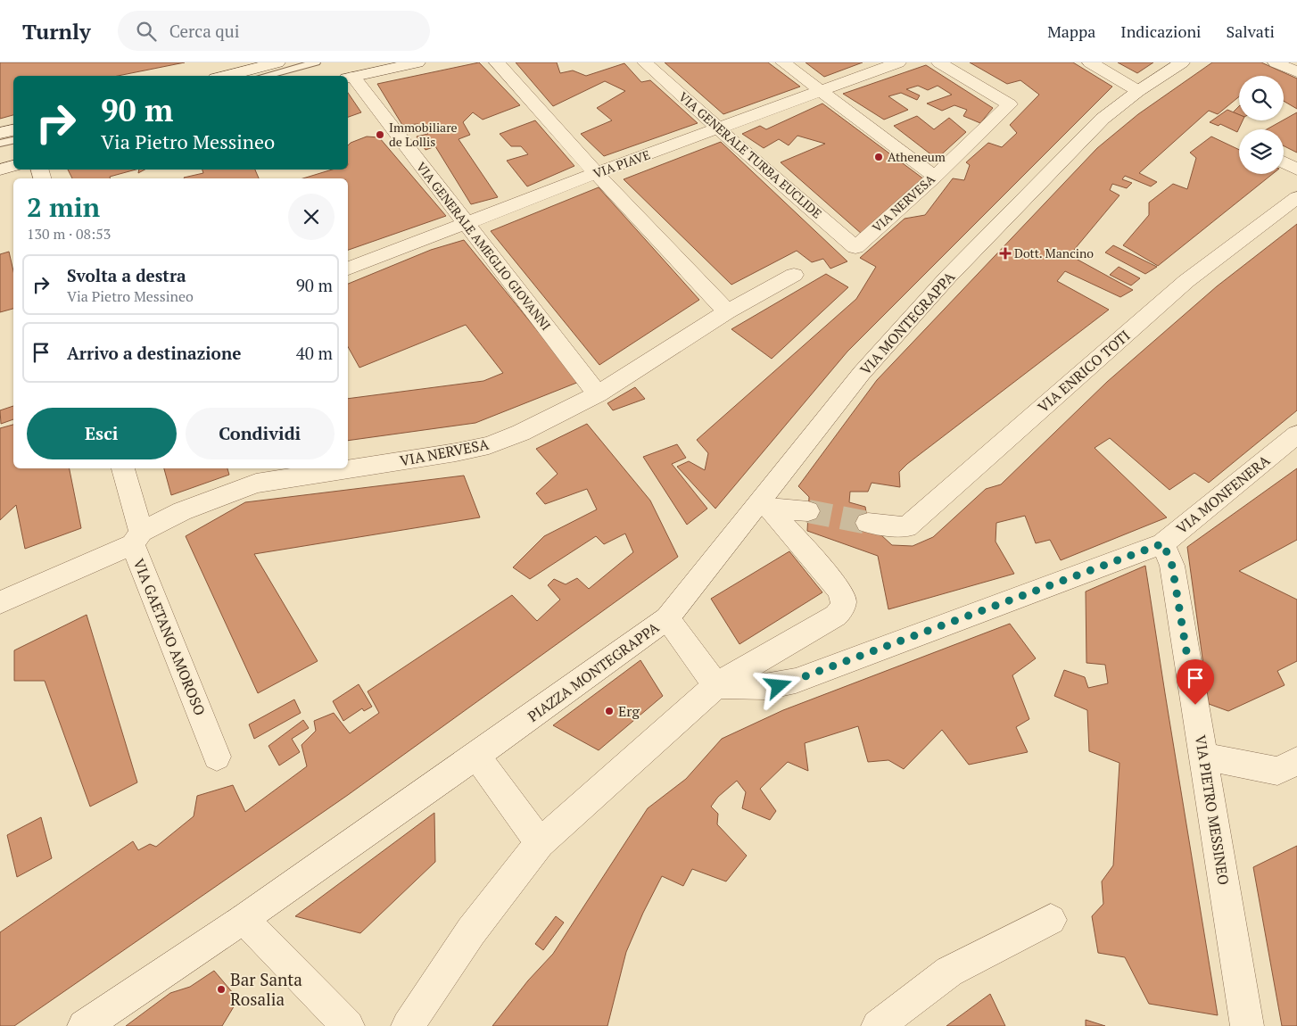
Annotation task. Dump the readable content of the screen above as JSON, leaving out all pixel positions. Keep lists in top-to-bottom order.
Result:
{
  "streets": {
    "street": [
      "VIA GENERALE TURBA EUCLIDE",
      "VIA PIAVE",
      "VIA NERVESA",
      "VIA GENERALE AMEGLIO GIOVANNI",
      "VIA MONTEGRAPPA",
      "VIA ENRICO TOTI",
      "VIA MONFENERA",
      "VIA GAETANO AMOROSO",
      "PIAZZA MONTEGRAPPA",
      "VIA PIETRO MESSINEO"
    ]
  },
  "crossings": [
    ["VIA GENERALE TURBA EUCLIDE", "VIA PIAVE"],
    ["VIA GENERALE TURBA EUCLIDE", "VIA NERVESA"],
    ["VIA PIAVE", "VIA GENERALE AMEGLIO GIOVANNI"],
    ["VIA NERVESA", "VIA GENERALE AMEGLIO GIOVANNI"],
    ["VIA NERVESA", "VIA GAETANO AMOROSO"],
    ["VIA MONTEGRAPPA", "PIAZZA MONTEGRAPPA"],
    ["VIA MONFENERA", "PIAZZA MONTEGRAPPA"],
    ["VIA MONFENERA", "VIA PIETRO MESSINEO"]
  ],
  "places": {
    "other": [
      "Immobiliare de Lollis",
      "Atheneum",
      "Erg",
      "Bar Santa Rosalia"
    ],
    "health": ["Dott. Mancino"]
  },
  "page": {
    "header": "Turnly",
    "search": "Cerca qui",
    "nav": ["Mappa", "Indicazioni", "Salvati"],
    "turn": ["90 m", "Via Pietro Messineo"],
    "heading": ["2 min", "130 m · 08:53"],
    "list": [
      {
        "name": "Svolta a destra",
        "note": "Via Pietro Messineo",
        "value": "90 m"
      },
      {
        "name": "Arrivo a destinazione",
        "value": "40 m"
      }
    ],
    "buttons": ["Esci", "Condividi"]
  }
}
